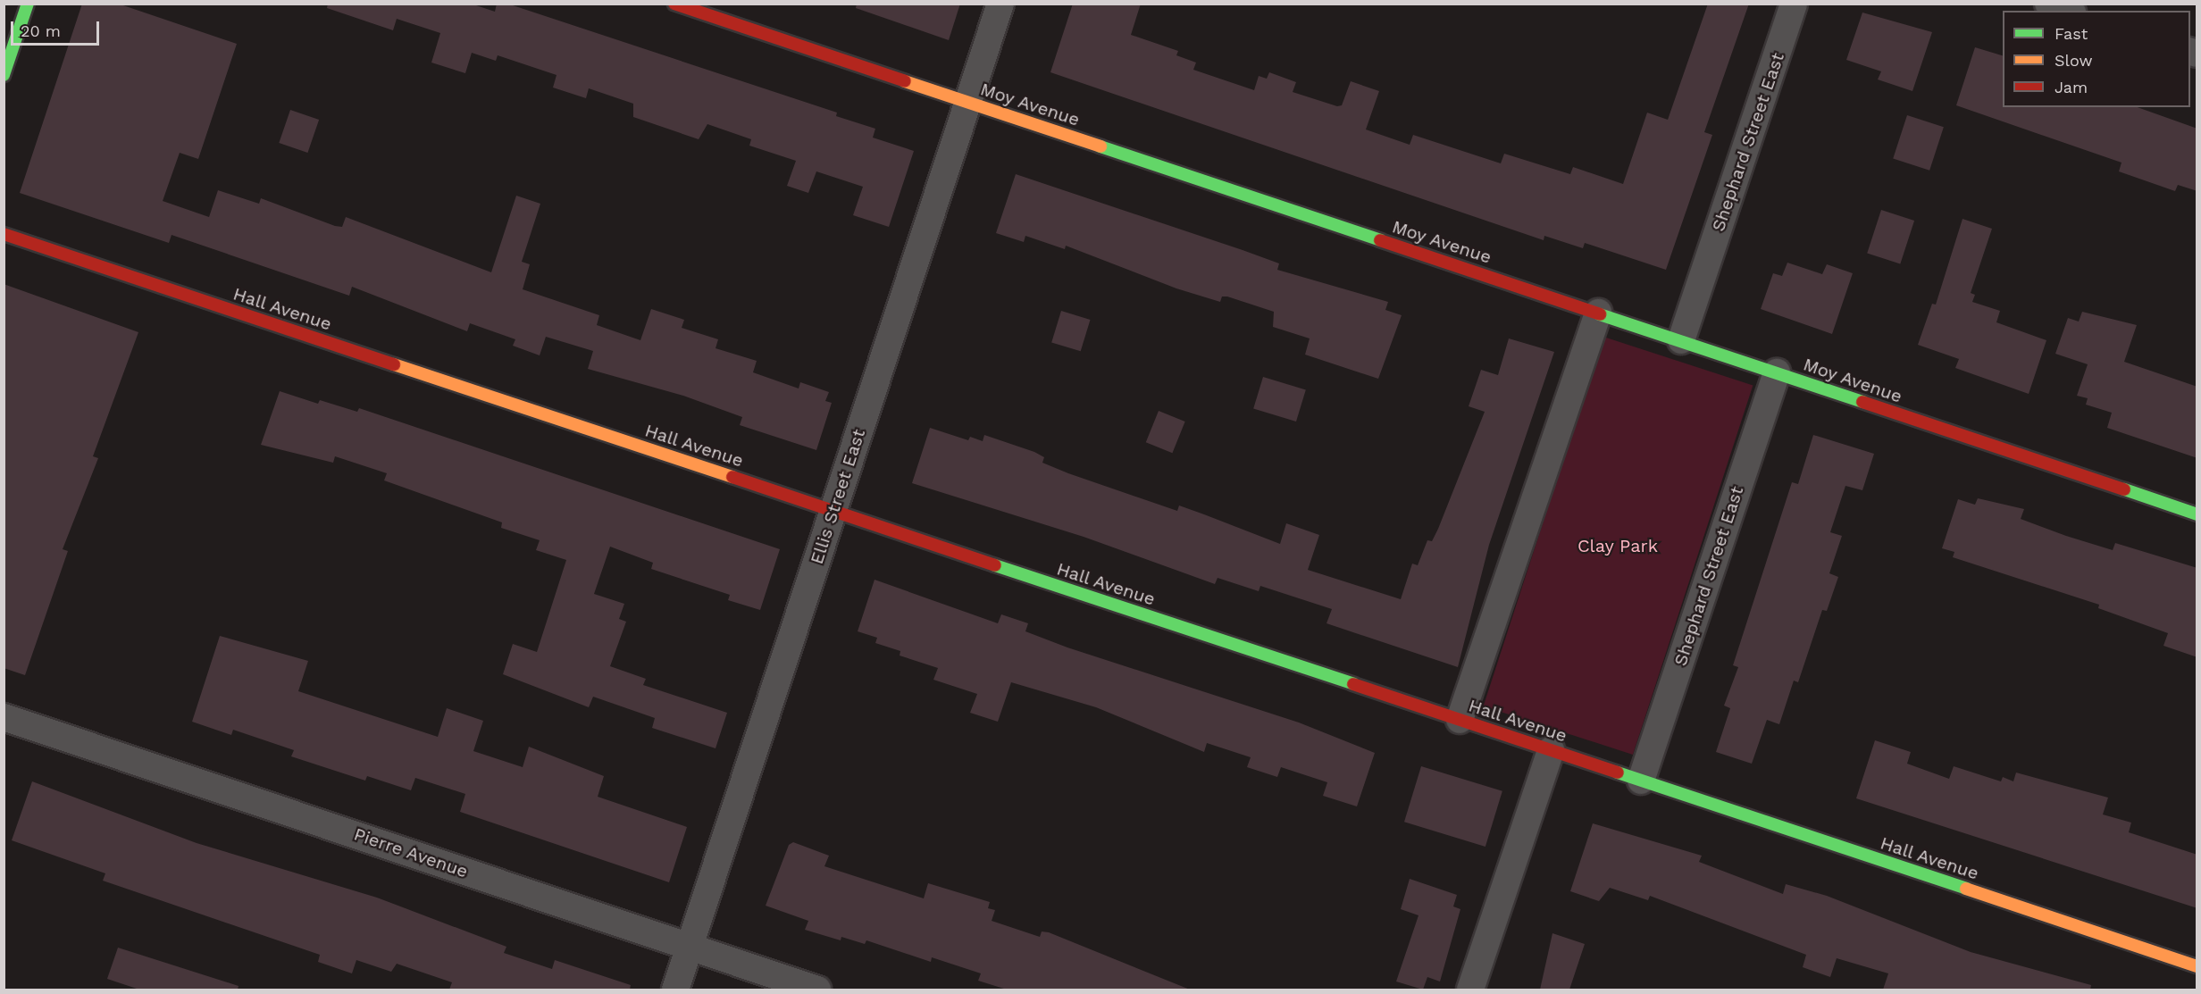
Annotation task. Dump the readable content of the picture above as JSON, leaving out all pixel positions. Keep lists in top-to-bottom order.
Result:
{
  "streets": {
    "street": [
      "Moy Avenue",
      "Shephard Street East",
      "Hall Avenue",
      "Ellis Street East",
      "Pierre Avenue"
    ]
  },
  "crossings": [
    ["Moy Avenue", "Shephard Street East"],
    ["Moy Avenue", "Ellis Street East"],
    ["Shephard Street East", "Hall Avenue"],
    ["Hall Avenue", "Ellis Street East"],
    ["Ellis Street East", "Pierre Avenue"]
  ],
  "parks": ["Clay Park"],
  "legend": ["Fast", "Slow", "Jam"],
  "scale_bar": "20 m"
}
